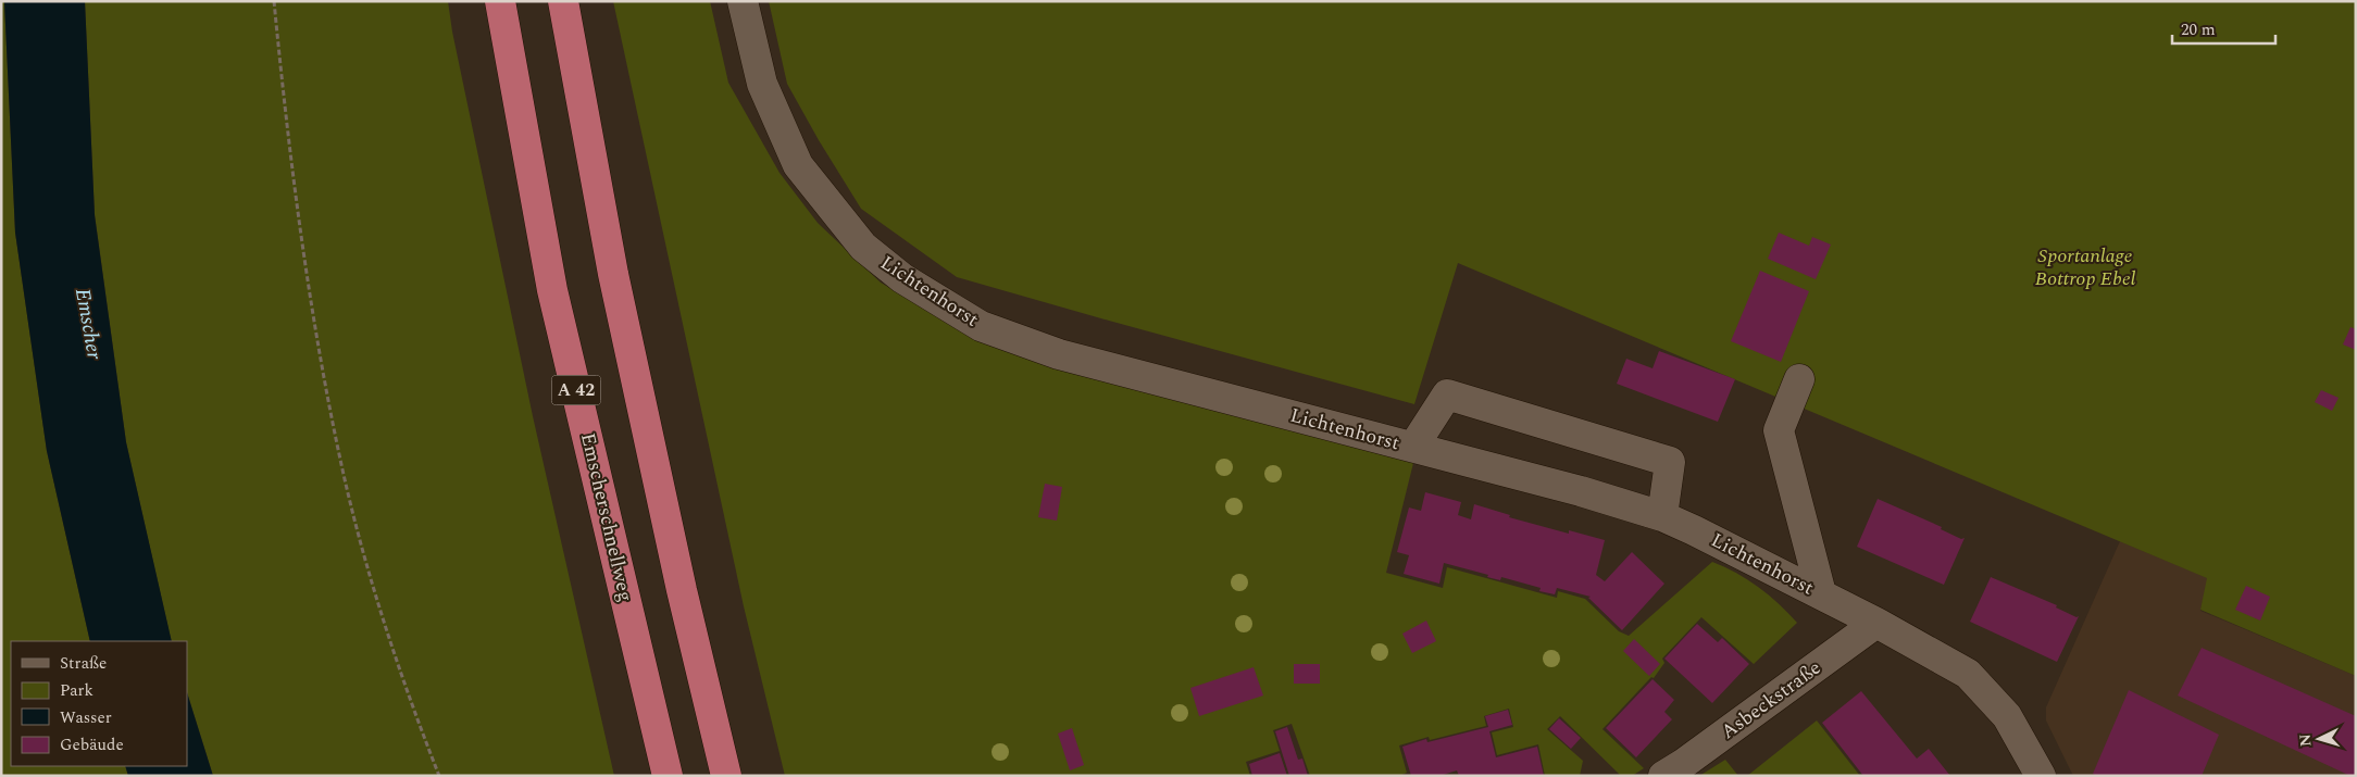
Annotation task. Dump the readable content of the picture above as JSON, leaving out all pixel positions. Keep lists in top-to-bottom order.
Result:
{
  "streets": {
    "highway": ["A 42", "Emscherschnellweg"],
    "street": ["Lichtenhorst", "Asbeckstraße"]
  },
  "crossings": [
    ["Lichtenhorst", "Asbeckstraße"]
  ],
  "water": ["Emscher"],
  "parks": ["Sportanlage Bottrop Ebel"],
  "legend": [
    "Straße",
    "Park",
    "Wasser",
    "Gebäude"
  ],
  "scale_bar": "20 m",
  "north": "left"
}
